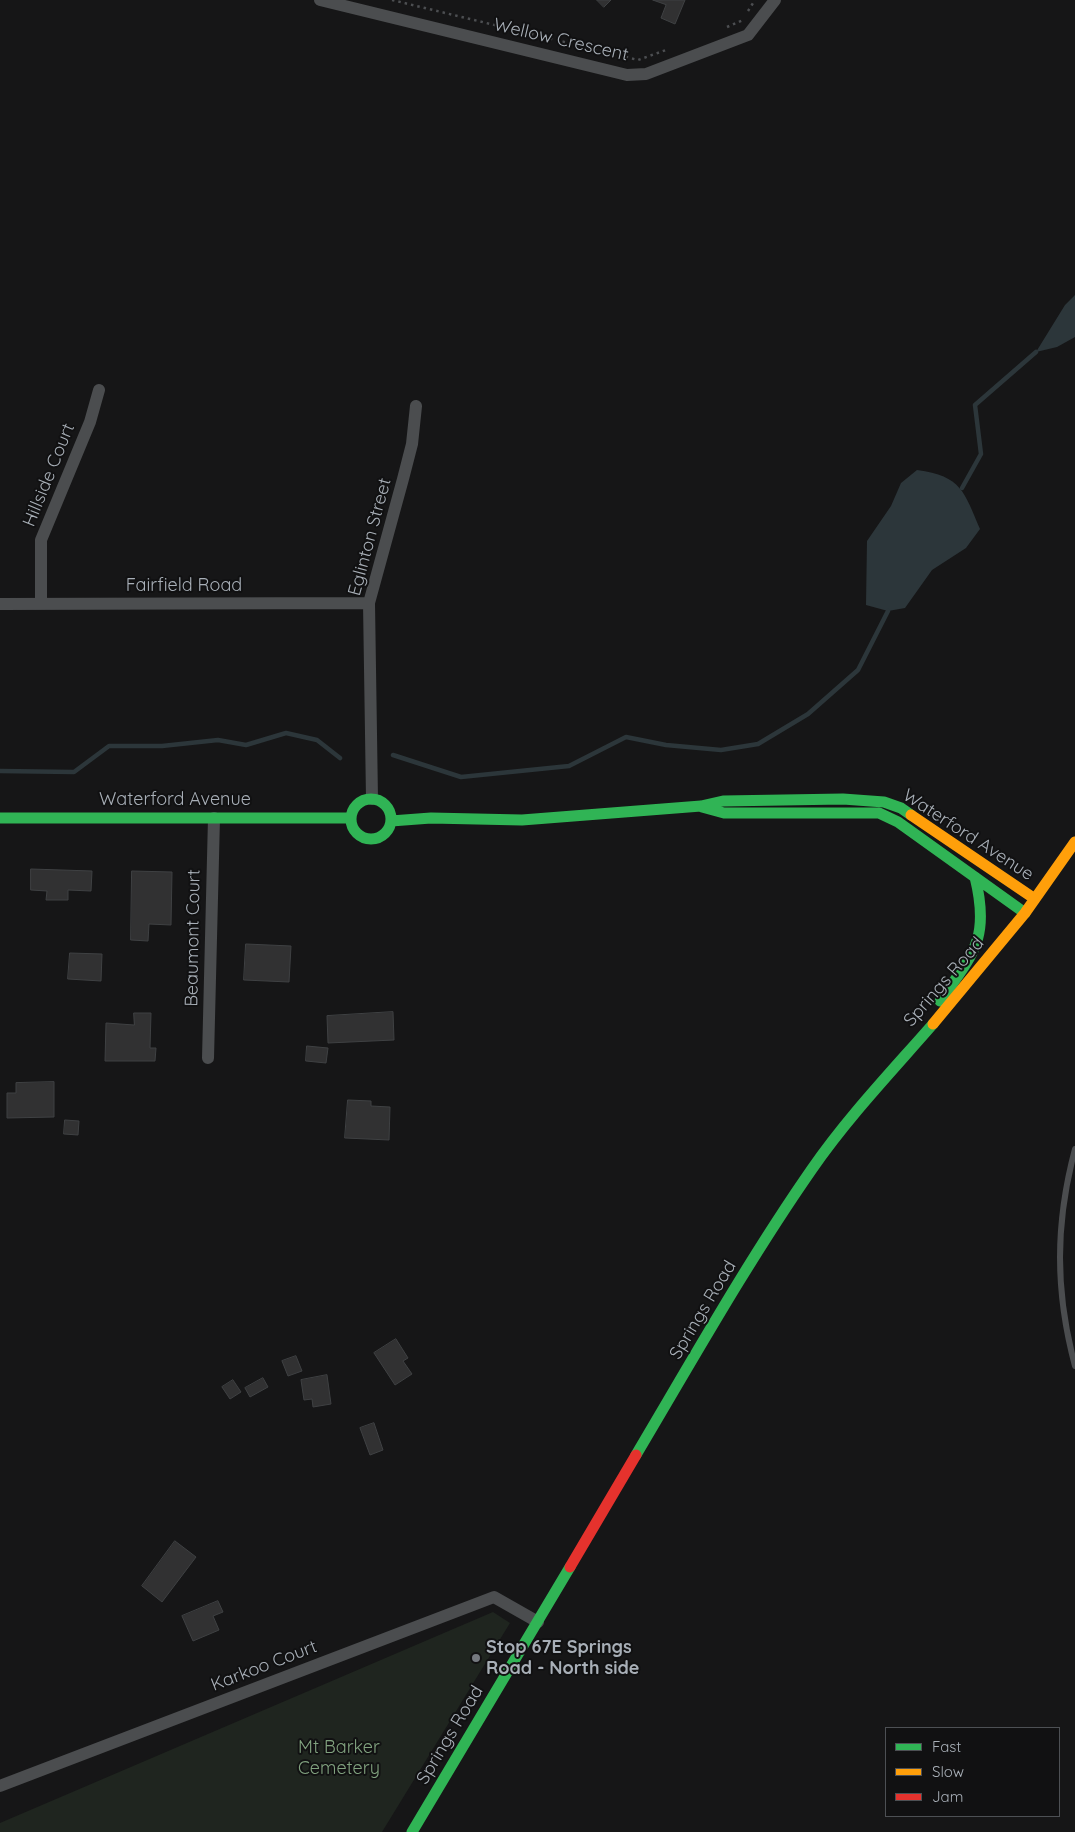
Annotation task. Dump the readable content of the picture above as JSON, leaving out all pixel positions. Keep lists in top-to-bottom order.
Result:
{
  "streets": {
    "street": [
      "Wellow Crescent",
      "Hillside Court",
      "Eglinton Street",
      "Fairfield Road",
      "Waterford Avenue",
      "Beaumont Court",
      "Springs Road",
      "Karkoo Court"
    ]
  },
  "crossings": [
    ["Hillside Court", "Fairfield Road"],
    ["Eglinton Street", "Fairfield Road"],
    ["Eglinton Street", "Waterford Avenue"],
    ["Waterford Avenue", "Beaumont Court"],
    ["Waterford Avenue", "Springs Road"],
    ["Springs Road", "Karkoo Court"]
  ],
  "parks": ["Mt Barker Cemetery"],
  "places": ["Stop 67E Springs Road - North side"],
  "legend": ["Fast", "Slow", "Jam"]
}
